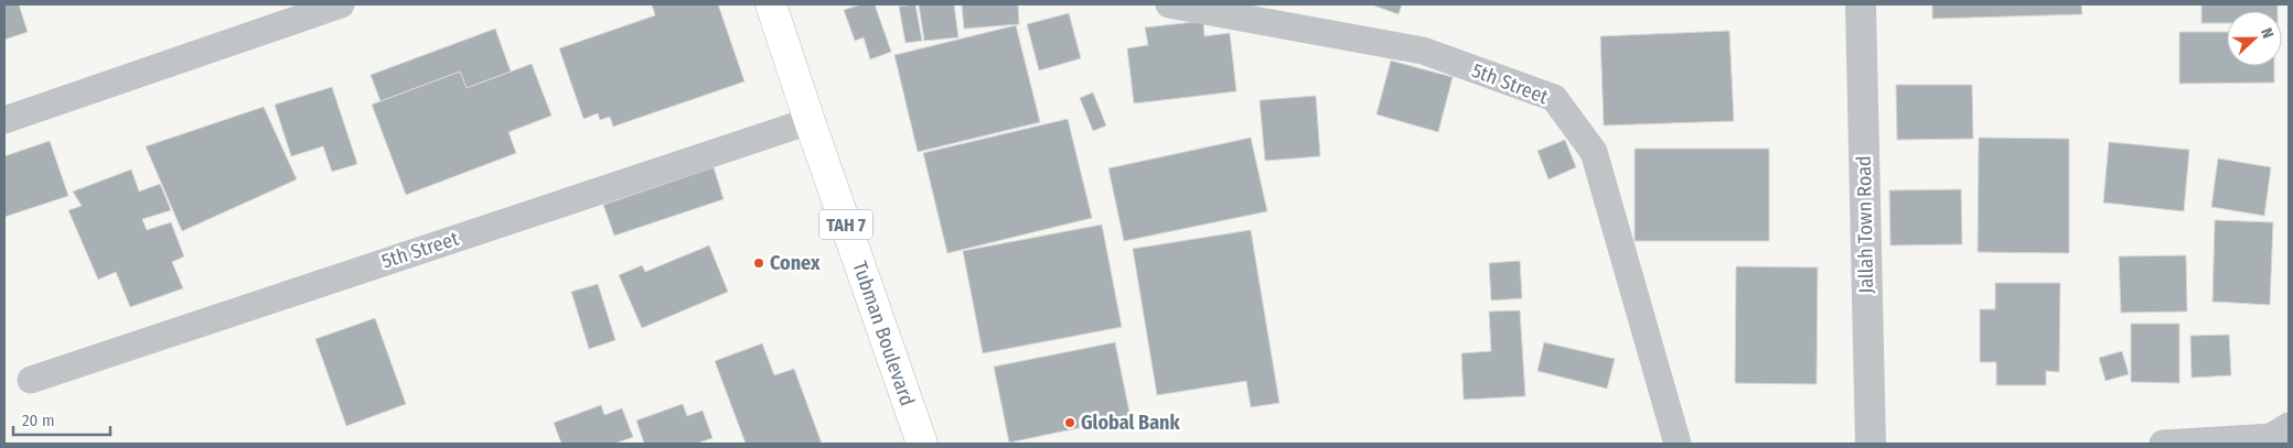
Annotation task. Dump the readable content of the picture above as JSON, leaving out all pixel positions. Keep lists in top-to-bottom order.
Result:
{
  "streets": {
    "highway": ["TAH 7", "Tubman Boulevard"],
    "street": ["5th Street", "Jallah Town Road"]
  },
  "crossings": [
    ["5th Street", "Tubman Boulevard"]
  ],
  "places": ["Conex", "Global Bank"],
  "scale_bar": "20 m",
  "north": "right"
}
